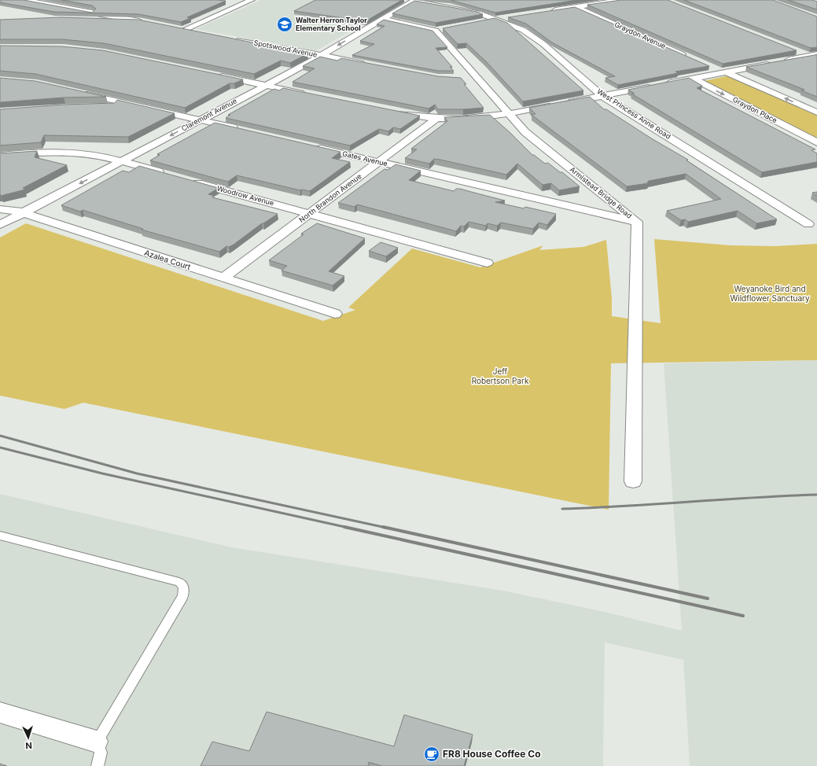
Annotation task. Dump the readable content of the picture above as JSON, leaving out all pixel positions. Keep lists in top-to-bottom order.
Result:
{
  "streets": {
    "street": [
      "Graydon Avenue",
      "Spotswood Avenue",
      "Graydon Place",
      "West Princess Anne Road",
      "Claremont Avenue",
      "Gates Avenue",
      "Armistead Bridge Road",
      "Woodrow Avenue",
      "North Brandon Avenue",
      "Azalea Court"
    ]
  },
  "crossings": [
    ["Spotswood Avenue", "Claremont Avenue"],
    ["West Princess Anne Road", "Claremont Avenue"],
    ["Claremont Avenue", "Armistead Bridge Road"],
    ["Claremont Avenue", "Azalea Court"],
    ["Gates Avenue", "Armistead Bridge Road"],
    ["Gates Avenue", "North Brandon Avenue"],
    ["Woodrow Avenue", "North Brandon Avenue"],
    ["North Brandon Avenue", "Azalea Court"]
  ],
  "one_way": ["Claremont Avenue"],
  "parks": ["Weyanoke Bird and Wildflower Sanctuary", "Jeff Robertson Park"],
  "places": {
    "school or university": ["Walter Herron Taylor Elementary School"],
    "cafe": ["FR8 House Coffee Co"]
  },
  "north": "bottom"
}
